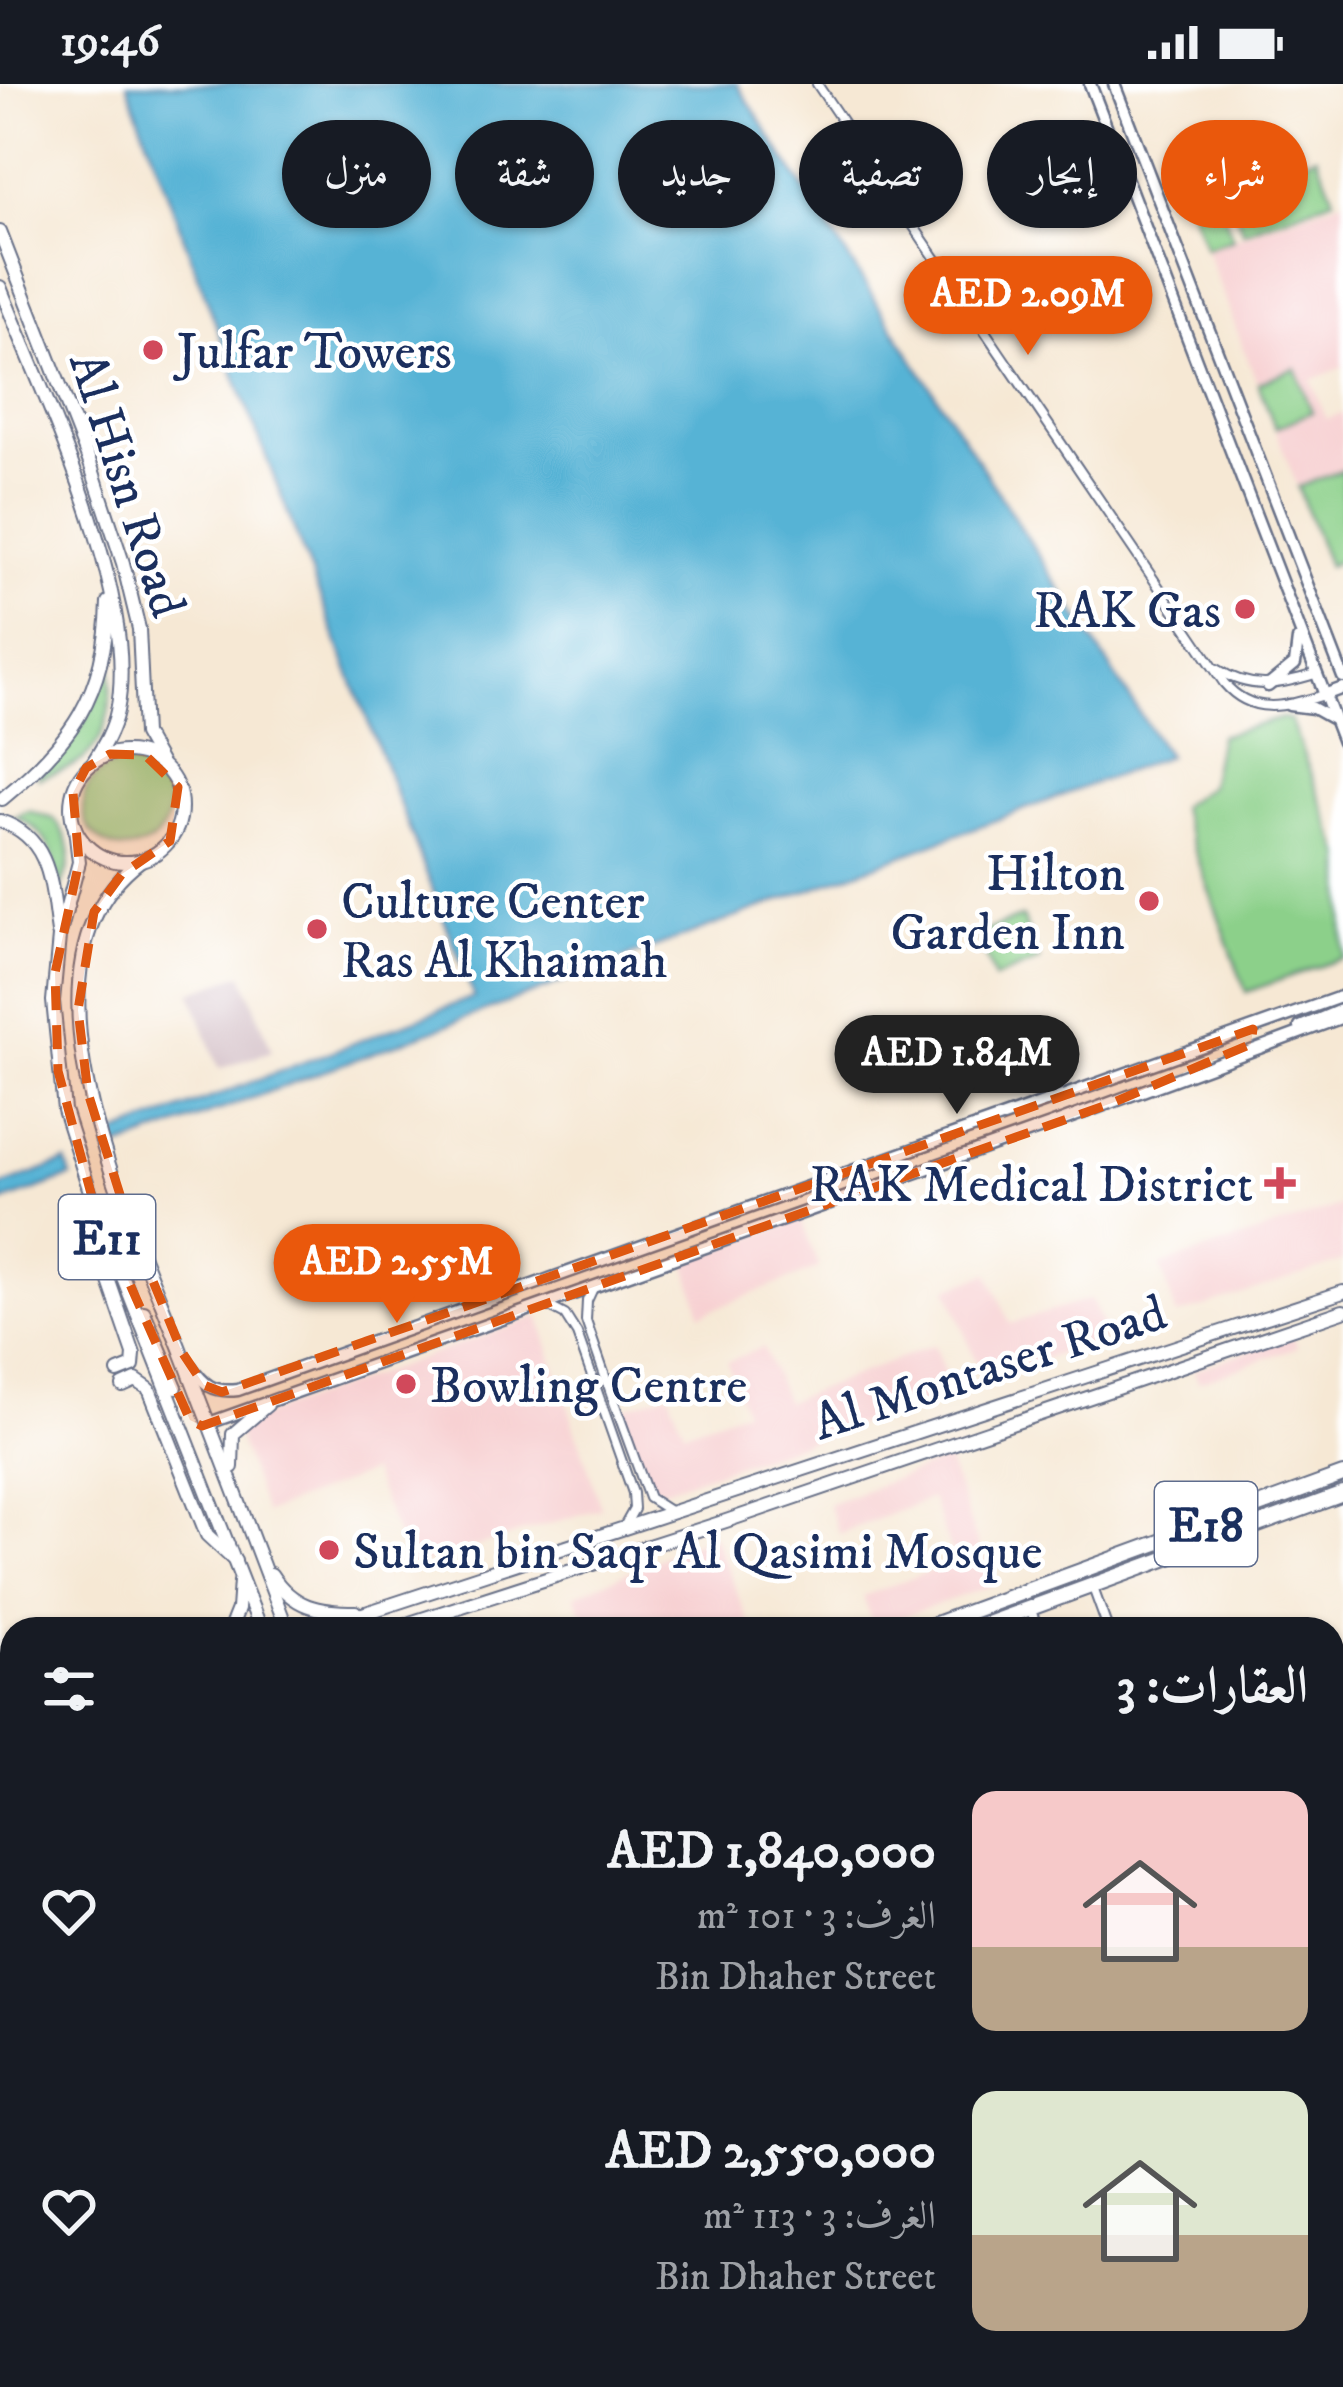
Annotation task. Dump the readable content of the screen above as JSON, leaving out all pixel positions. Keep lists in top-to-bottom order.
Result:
{
  "streets": {
    "highway": ["E18"],
    "main road": ["Al Hisn Road", "E11", "Al Montaser Road"]
  },
  "crossings": [
    ["Al Hisn Road", "E11"]
  ],
  "places": {
    "other": [
      "Julfar Towers",
      "RAK Gas",
      "Hilton Garden Inn",
      "Culture Center Ras Al Khaimah",
      "Bowling Centre",
      "Sultan bin Saqr Al Qasimi Mosque"
    ],
    "health": ["RAK Medical District"]
  },
  "page": {
    "status": "19:46",
    "chip": [
      "شراء",
      "إيجار",
      "تصفية",
      "جديد",
      "شقة",
      "منزل"
    ],
    "price": ["AED 2.09M", "AED 1.84M", "AED 2.55M"],
    "heading": "العقارات: 3",
    "list": [
      {
        "name": "AED 1,840,000",
        "note": "الغرف: 3 · 101 m² · Bin Dhaher Street"
      },
      {
        "name": "AED 2,550,000",
        "note": "الغرف: 3 · 113 m² · Bin Dhaher Street"
      }
    ]
  }
}
